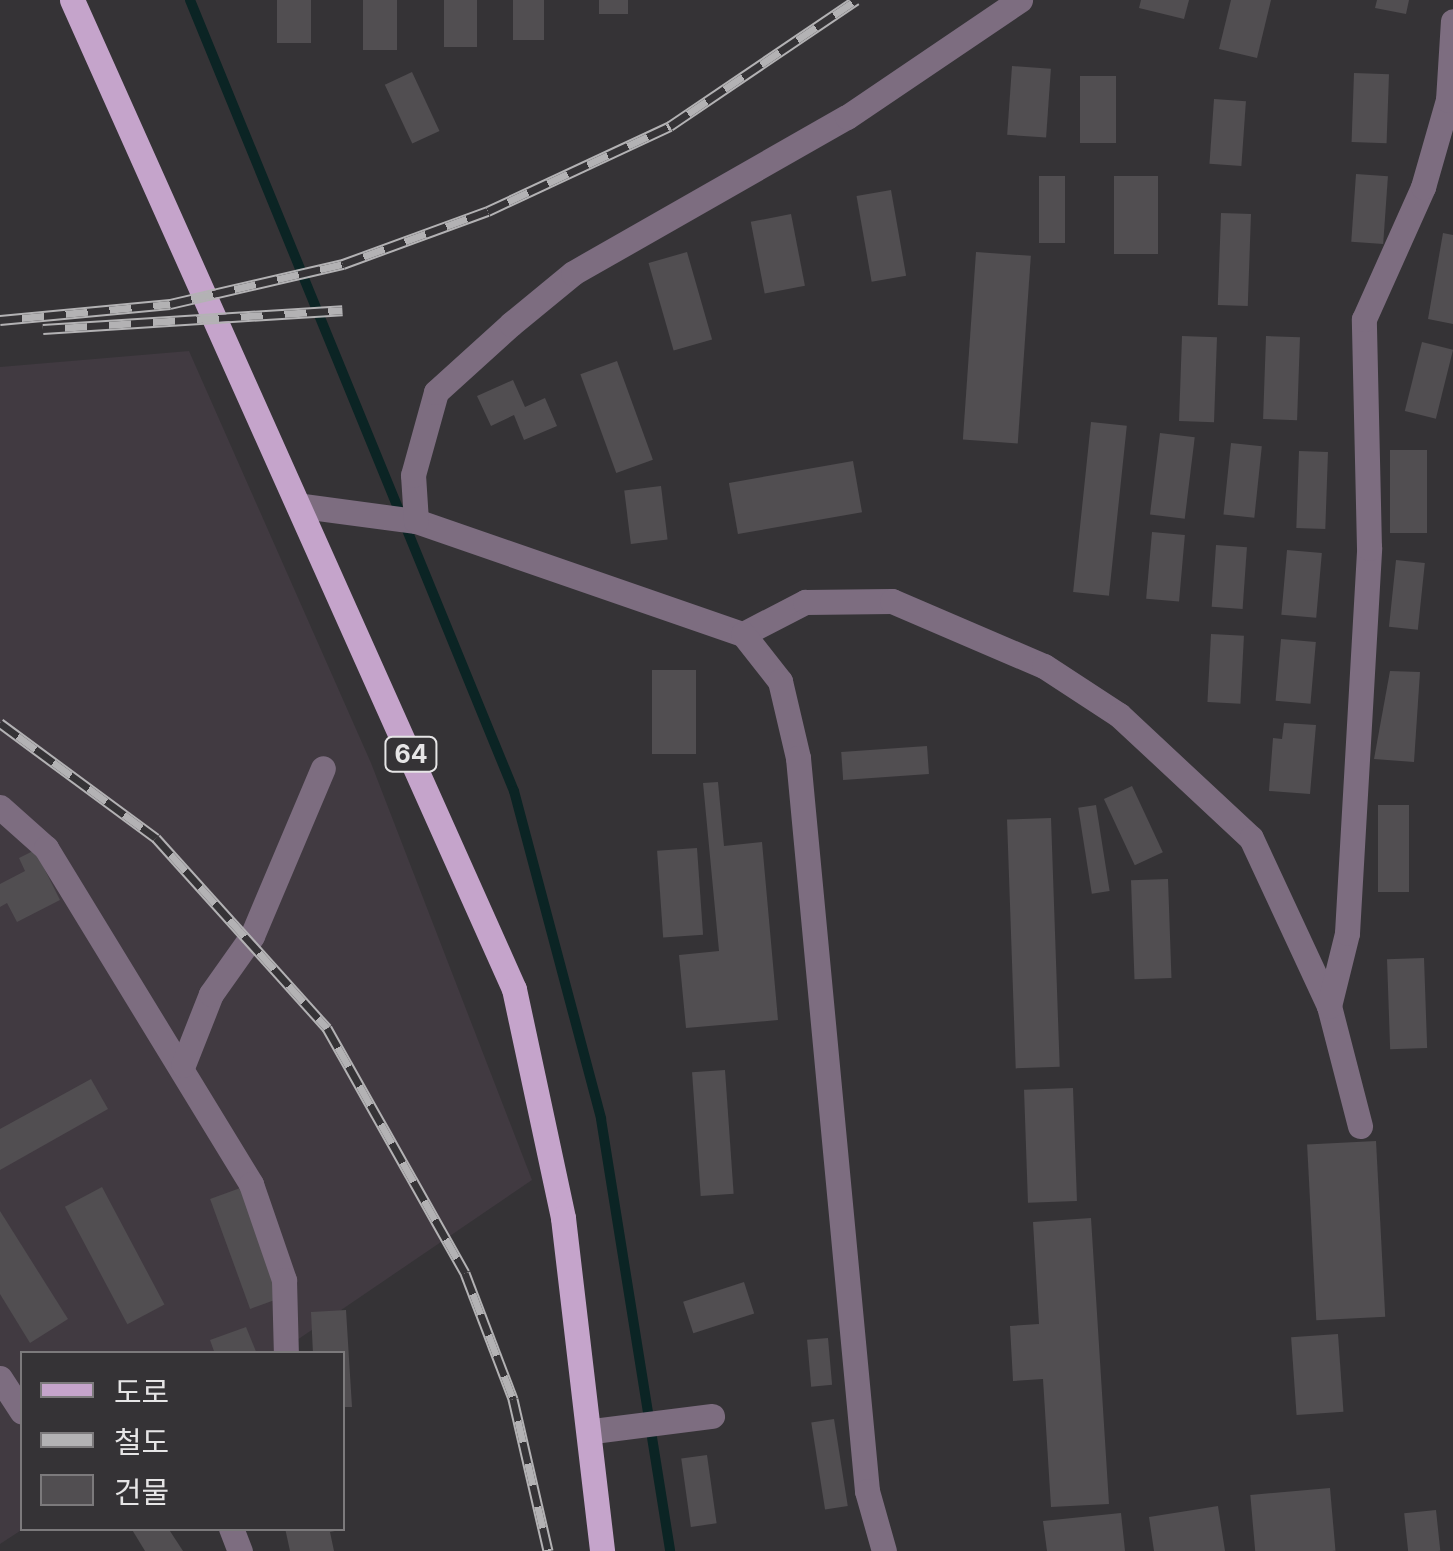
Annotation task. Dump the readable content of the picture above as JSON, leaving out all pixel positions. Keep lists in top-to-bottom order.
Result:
{
  "streets": {
    "main road": ["64"]
  },
  "legend": ["도로", "철도", "건물"]
}
